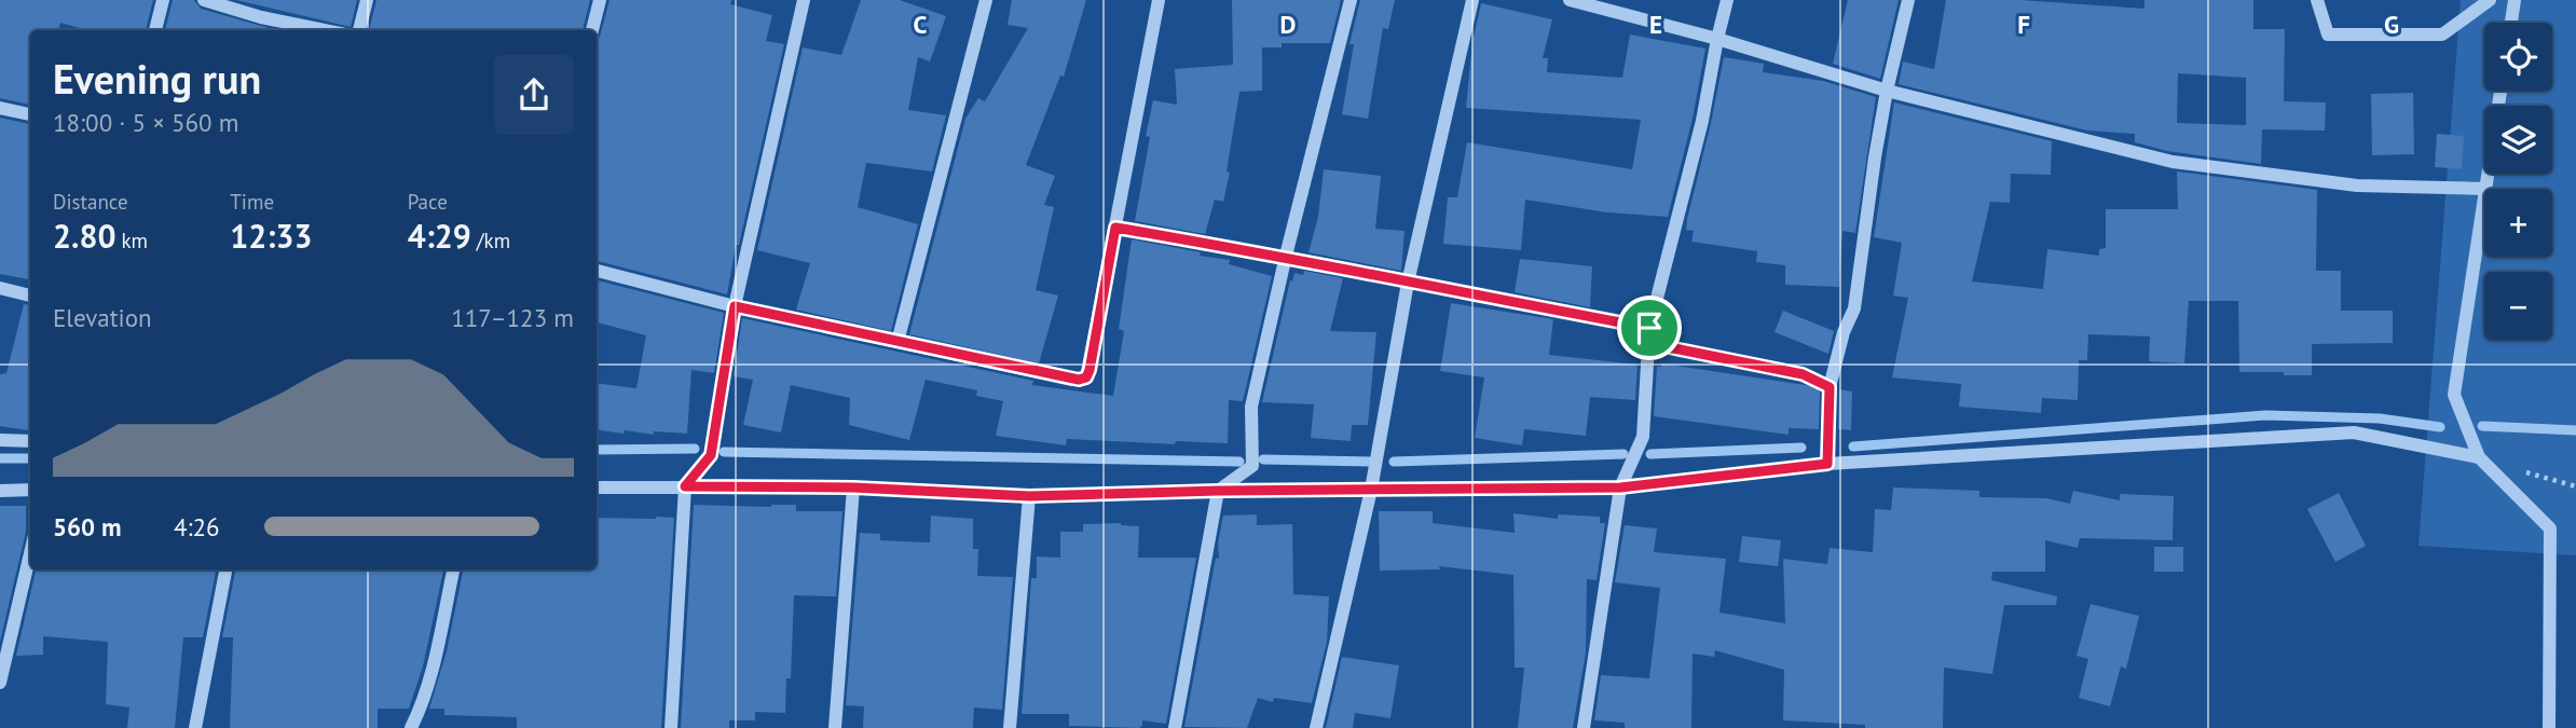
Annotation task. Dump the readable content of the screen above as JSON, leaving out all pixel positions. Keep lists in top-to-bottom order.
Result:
{
  "page": {
    "map_buttons": ["+", "−"],
    "heading": ["Evening run", "18:00 · 5 × 560 m"],
    "stats": [
      ["Distance", "2.80 km"],
      ["Time", "12:33"],
      ["Pace", "4:29 /km"]
    ],
    "chart": ["Elevation", "117–123 m"],
    "list": [
      {
        "name": "560 m",
        "note": "4:26"
      }
    ]
  },
  "grid": {
    "columns": [
      "C",
      "D",
      "E",
      "F",
      "G"
    ]
  }
}
